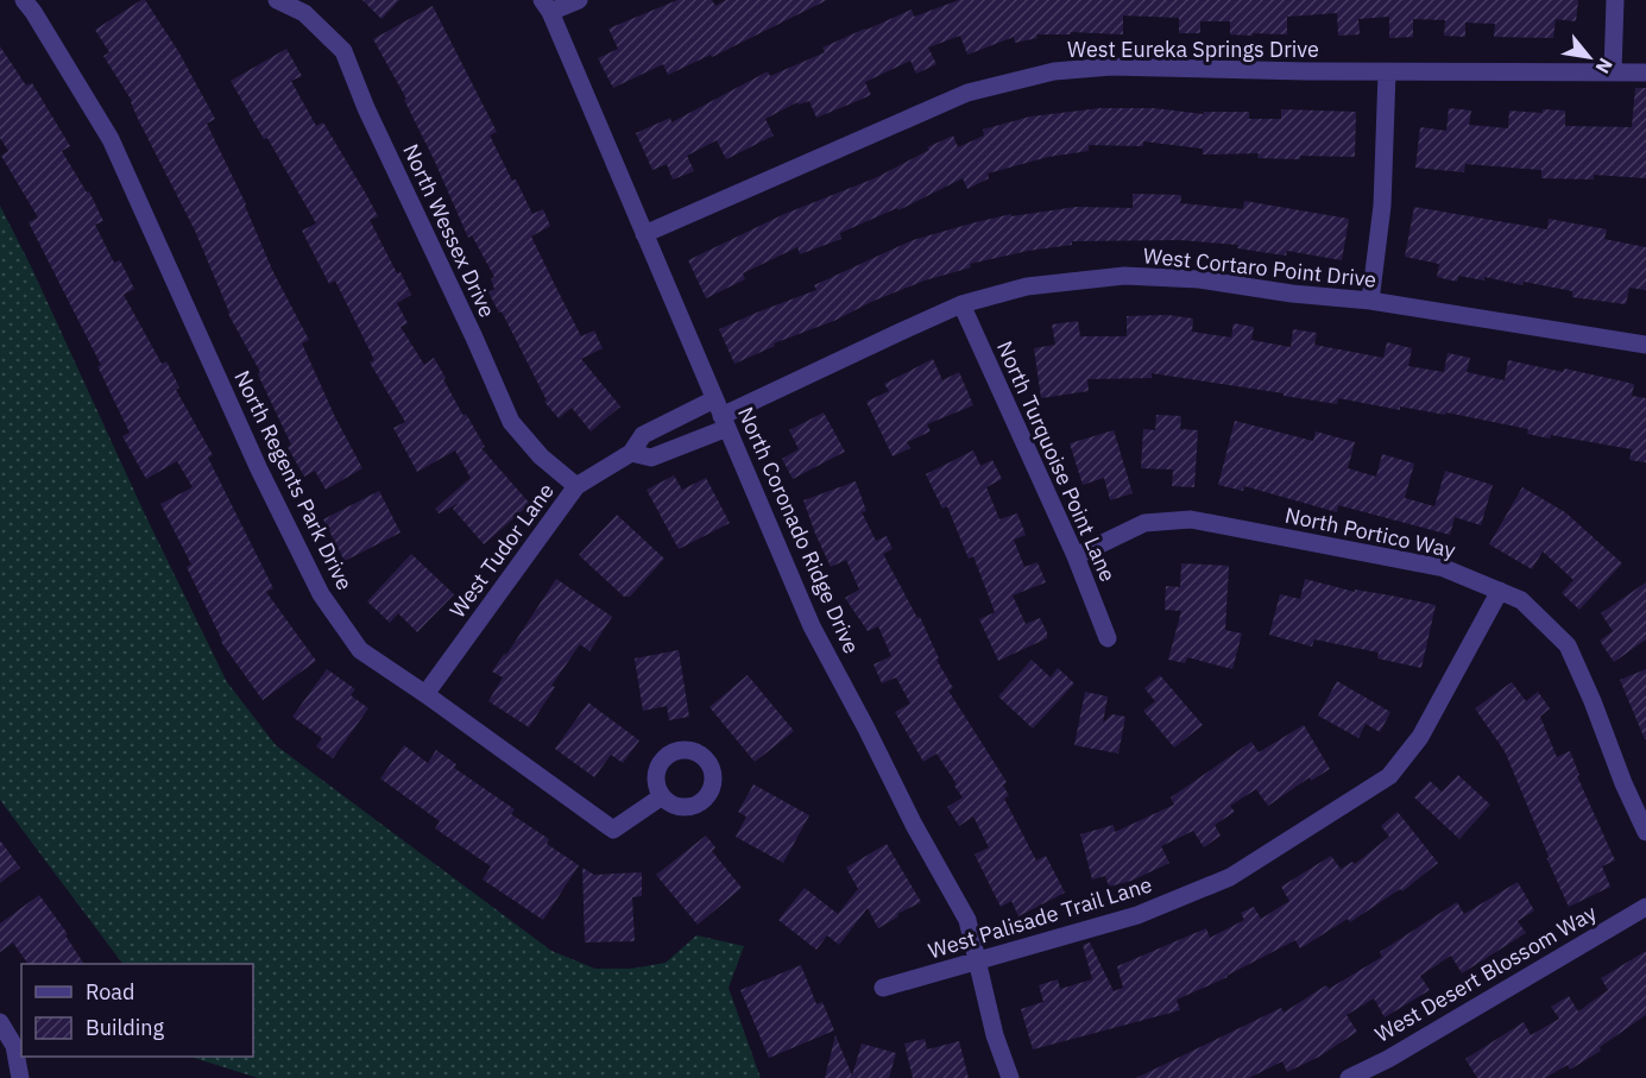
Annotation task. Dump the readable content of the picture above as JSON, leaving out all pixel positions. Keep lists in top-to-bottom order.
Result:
{
  "streets": {
    "street": [
      "West Eureka Springs Drive",
      "North Wessex Drive",
      "West Cortaro Point Drive",
      "North Turquoise Point Lane",
      "North Regents Park Drive",
      "North Coronado Ridge Drive",
      "North Portico Way",
      "West Tudor Lane",
      "West Palisade Trail Lane",
      "West Desert Blossom Way"
    ]
  },
  "crossings": [
    ["West Eureka Springs Drive", "North Coronado Ridge Drive"],
    ["North Wessex Drive", "West Tudor Lane"],
    ["West Cortaro Point Drive", "North Turquoise Point Lane"],
    ["West Cortaro Point Drive", "North Coronado Ridge Drive"],
    ["West Cortaro Point Drive", "West Tudor Lane"],
    ["North Turquoise Point Lane", "North Portico Way"],
    ["North Regents Park Drive", "West Tudor Lane"],
    ["North Coronado Ridge Drive", "West Tudor Lane"],
    ["North Coronado Ridge Drive", "West Palisade Trail Lane"],
    ["North Portico Way", "West Palisade Trail Lane"]
  ],
  "legend": ["Road", "Building"],
  "north": "bottom right"
}
